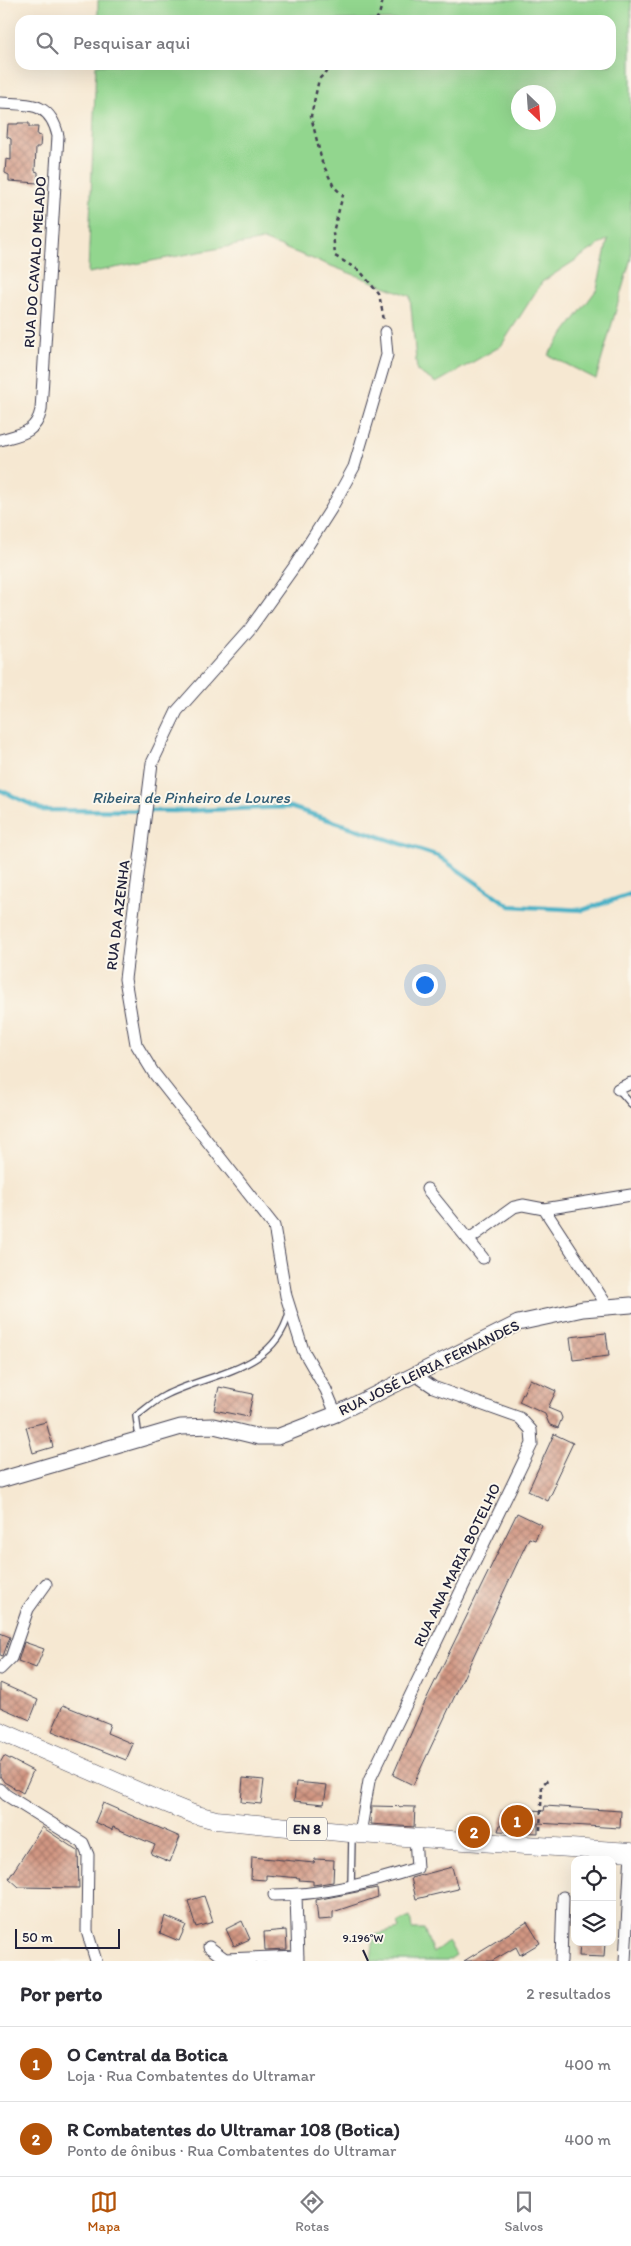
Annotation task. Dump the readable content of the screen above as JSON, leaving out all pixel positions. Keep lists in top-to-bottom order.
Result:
{
  "streets": {
    "main road": ["RUA JOSÉ LEIRIA FERNANDES", "EN 8"],
    "street": ["RUA DO CAVALO MELADO", "RUA DA AZENHA", "RUA ANA MARIA BOTELHO"]
  },
  "crossings": [
    ["RUA DA AZENHA", "RUA JOSÉ LEIRIA FERNANDES"],
    ["RUA JOSÉ LEIRIA FERNANDES", "RUA ANA MARIA BOTELHO"],
    ["RUA ANA MARIA BOTELHO", "EN 8"]
  ],
  "water": ["Ribeira de Pinheiro de Loures"],
  "scale_bar": "50 m",
  "north": "bottom right",
  "page": {
    "search": "Pesquisar aqui",
    "pins": ["1", "2"],
    "scale": "50 m",
    "heading": ["Por perto", "2 resultados"],
    "list": [
      {
        "mark": "1",
        "name": "O Central da Botica",
        "note": "Loja · Rua Combatentes do Ultramar",
        "value": "400 m"
      },
      {
        "mark": "2",
        "name": "R Combatentes do Ultramar 108 (Botica)",
        "note": "Ponto de ônibus · Rua Combatentes do Ultramar",
        "value": "400 m"
      }
    ],
    "nav": ["Mapa", "Rotas", "Salvos"]
  },
  "coordinates": ["9.196°W"]
}
